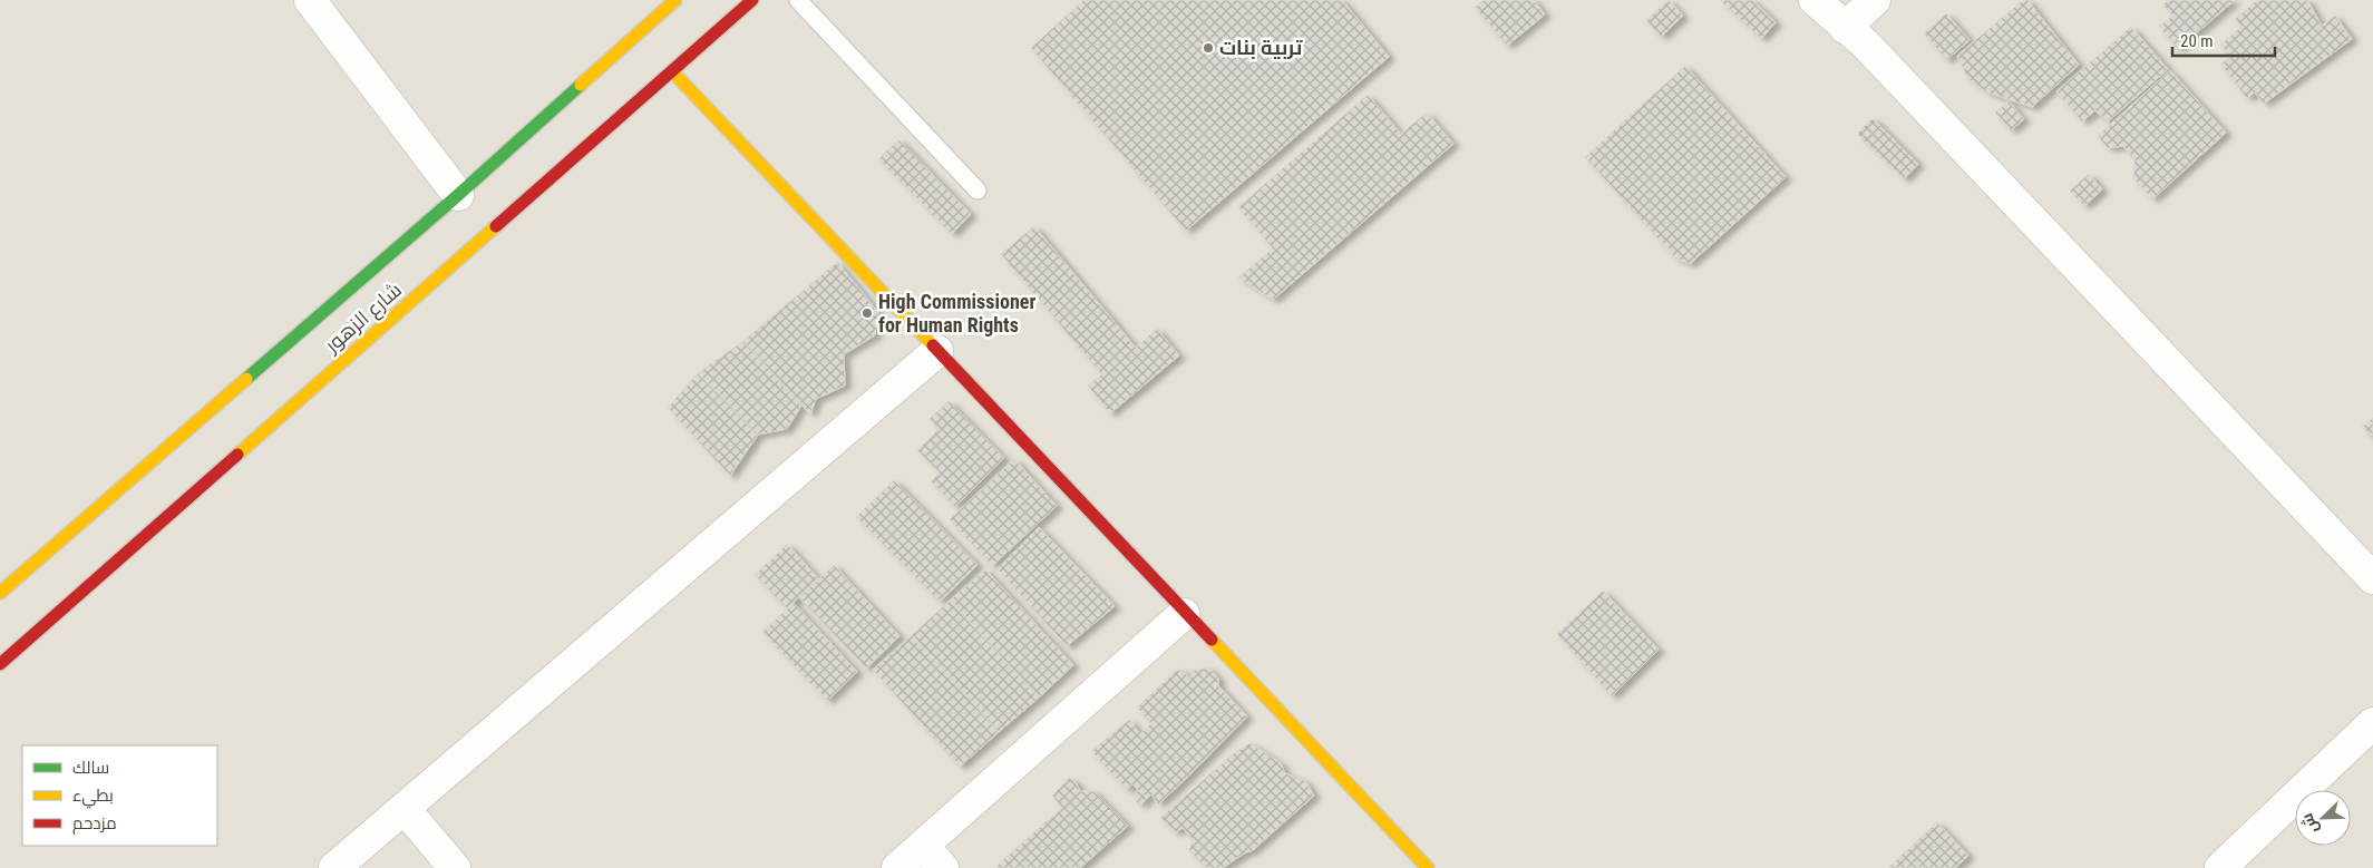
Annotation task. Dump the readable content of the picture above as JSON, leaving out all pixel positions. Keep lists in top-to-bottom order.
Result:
{
  "streets": {
    "main road": ["شارع الزهور"]
  },
  "places": ["تربية بنات", "High Commissioner for Human Rights"],
  "legend": ["سالك", "بطيء", "مزدحم"],
  "scale_bar": "20 m",
  "north": "bottom left"
}
